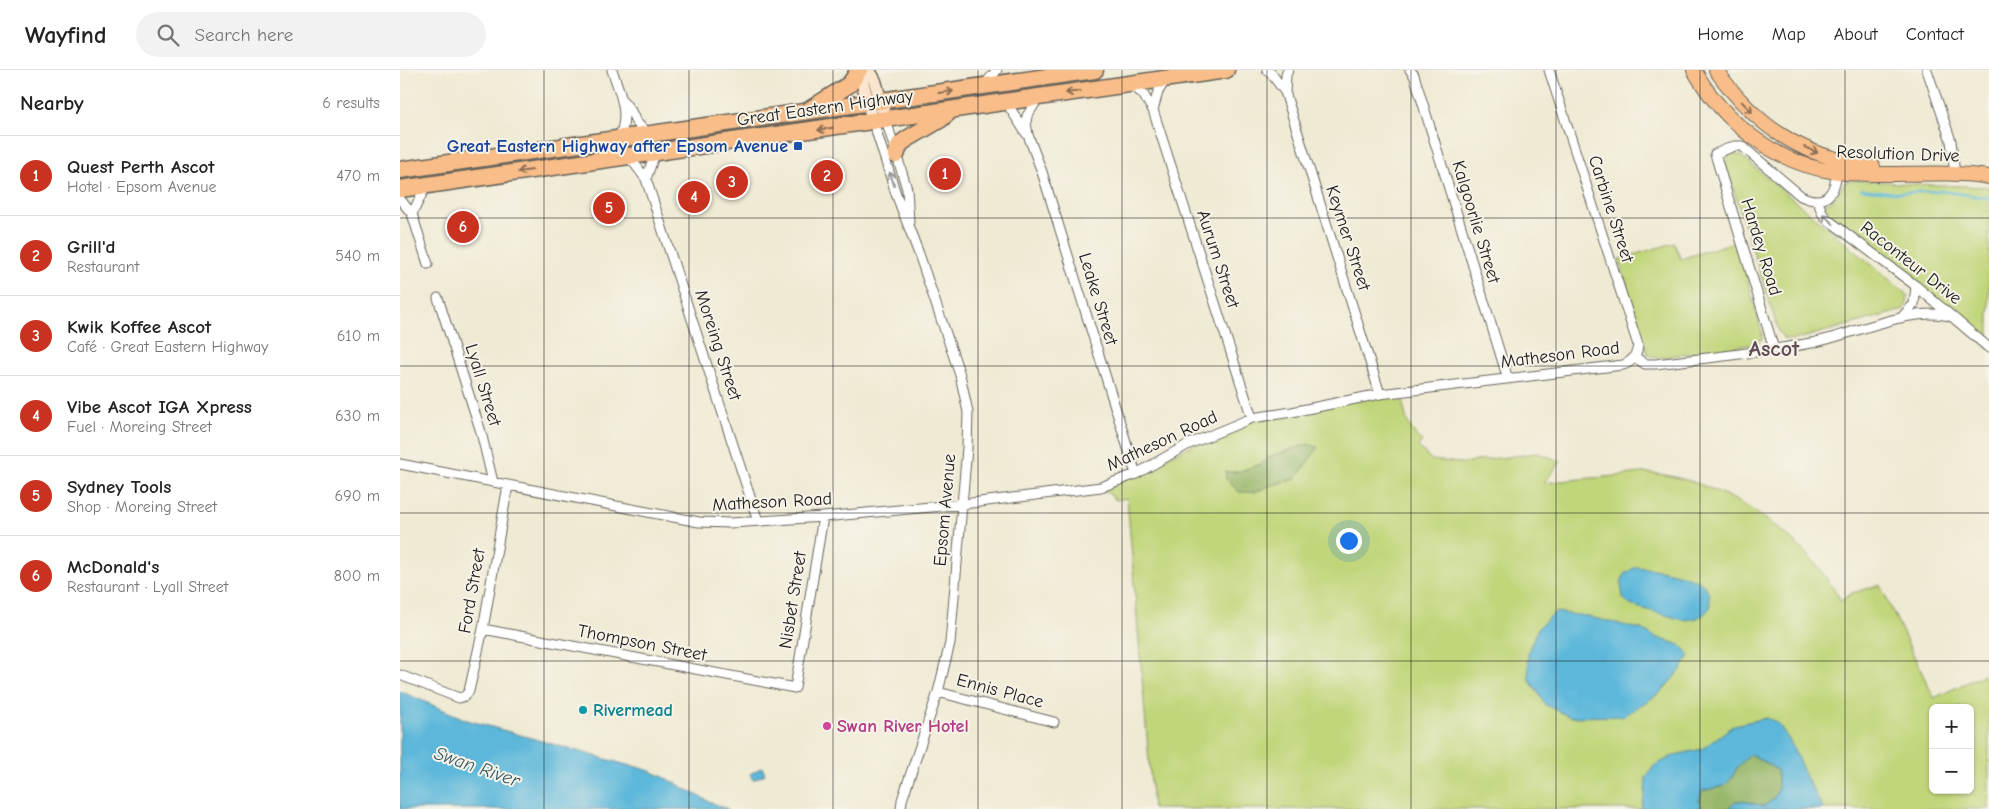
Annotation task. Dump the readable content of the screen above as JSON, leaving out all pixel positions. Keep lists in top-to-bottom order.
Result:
{
  "streets": {
    "highway": ["Great Eastern Highway"],
    "main road": ["Resolution Drive"],
    "street": [
      "Carbine Street",
      "Kalgoorlie Street",
      "Keymer Street",
      "Hardey Road",
      "Aurum Street",
      "Raconteur Drive",
      "Leake Street",
      "Moreing Street",
      "Matheson Road",
      "Lyall Street",
      "Epsom Avenue",
      "Ford Street",
      "Nisbet Street",
      "Thompson Street",
      "Ennis Place"
    ]
  },
  "crossings": [
    ["Great Eastern Highway", "Aurum Street"],
    ["Great Eastern Highway", "Leake Street"],
    ["Great Eastern Highway", "Moreing Street"],
    ["Great Eastern Highway", "Epsom Avenue"],
    ["Carbine Street", "Matheson Road"],
    ["Kalgoorlie Street", "Matheson Road"],
    ["Keymer Street", "Matheson Road"],
    ["Hardey Road", "Raconteur Drive"],
    ["Hardey Road", "Matheson Road"],
    ["Aurum Street", "Matheson Road"],
    ["Raconteur Drive", "Matheson Road"],
    ["Leake Street", "Matheson Road"],
    ["Moreing Street", "Matheson Road"],
    ["Matheson Road", "Lyall Street"],
    ["Matheson Road", "Epsom Avenue"],
    ["Matheson Road", "Ford Street"],
    ["Matheson Road", "Nisbet Street"],
    ["Epsom Avenue", "Ennis Place"],
    ["Ford Street", "Thompson Street"],
    ["Nisbet Street", "Thompson Street"]
  ],
  "one_way": ["Raconteur Drive"],
  "districts": ["Ascot"],
  "water": ["Swan River"],
  "places": {
    "transit": ["Great Eastern Highway after Epsom Avenue"],
    "other": ["Rivermead", "Swan River Hotel"]
  },
  "page": {
    "header": "Wayfind",
    "search": "Search here",
    "nav": [
      "Home",
      "Map",
      "About",
      "Contact"
    ],
    "heading": ["Nearby", "6 results"],
    "list": [
      {
        "mark": "1",
        "name": "Quest Perth Ascot",
        "note": "Hotel · Epsom Avenue",
        "value": "470 m"
      },
      {
        "mark": "2",
        "name": "Grill'd",
        "note": "Restaurant",
        "value": "540 m"
      },
      {
        "mark": "3",
        "name": "Kwik Koffee Ascot",
        "note": "Café · Great Eastern Highway",
        "value": "610 m"
      },
      {
        "mark": "4",
        "name": "Vibe Ascot IGA Xpress",
        "note": "Fuel · Moreing Street",
        "value": "630 m"
      },
      {
        "mark": "5",
        "name": "Sydney Tools",
        "note": "Shop · Moreing Street",
        "value": "690 m"
      },
      {
        "mark": "6",
        "name": "McDonald's",
        "note": "Restaurant · Lyall Street",
        "value": "800 m"
      }
    ],
    "pins": [
      "1",
      "2",
      "3",
      "4",
      "5",
      "6"
    ],
    "map_buttons": ["+", "−"]
  }
}
